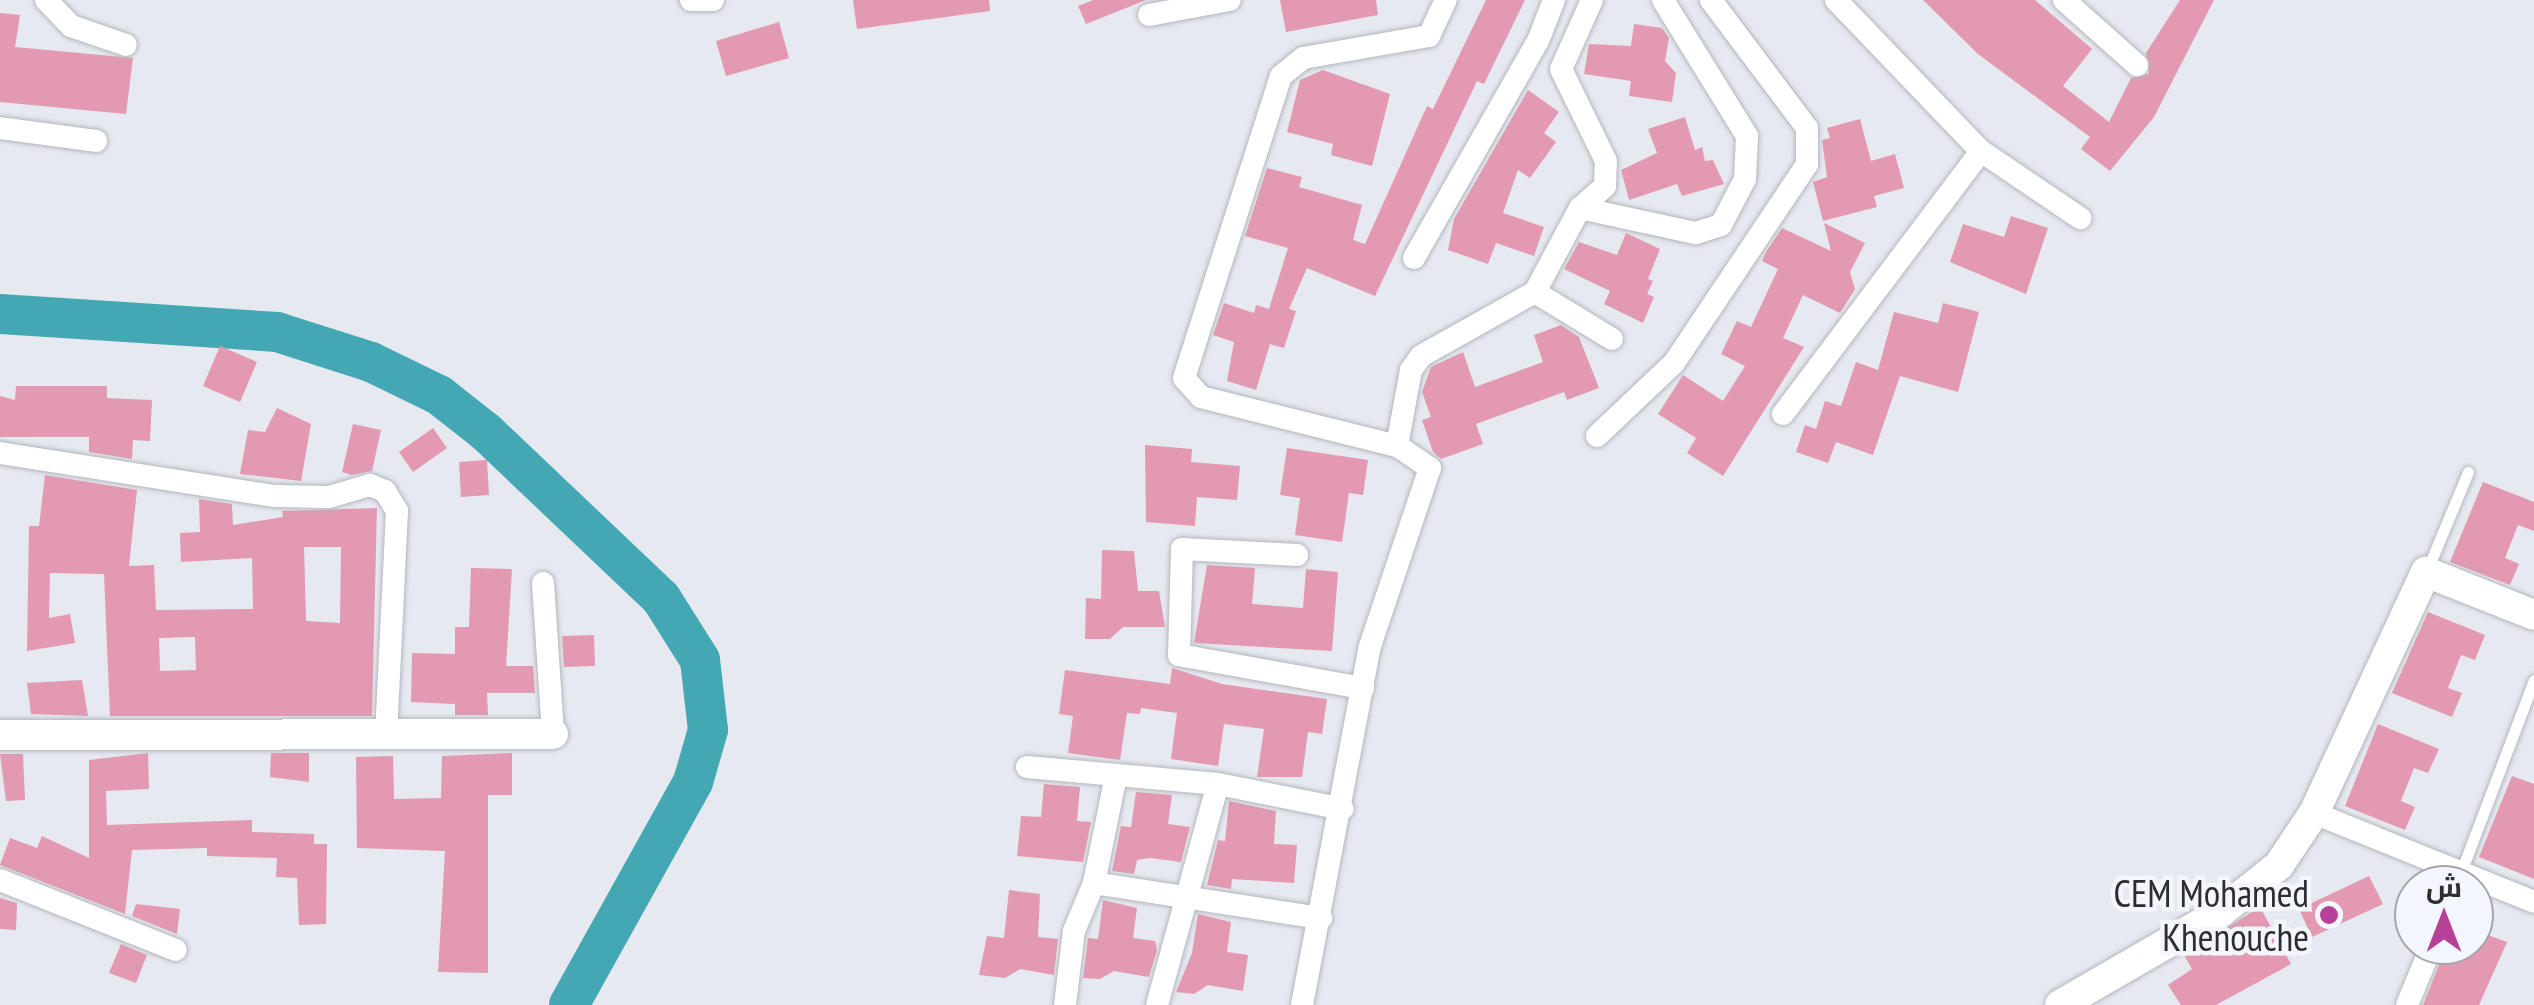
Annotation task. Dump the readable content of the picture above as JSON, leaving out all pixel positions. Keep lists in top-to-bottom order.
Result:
{
  "places": ["CEM Mohamed Khenouche"],
  "north": "top"
}
